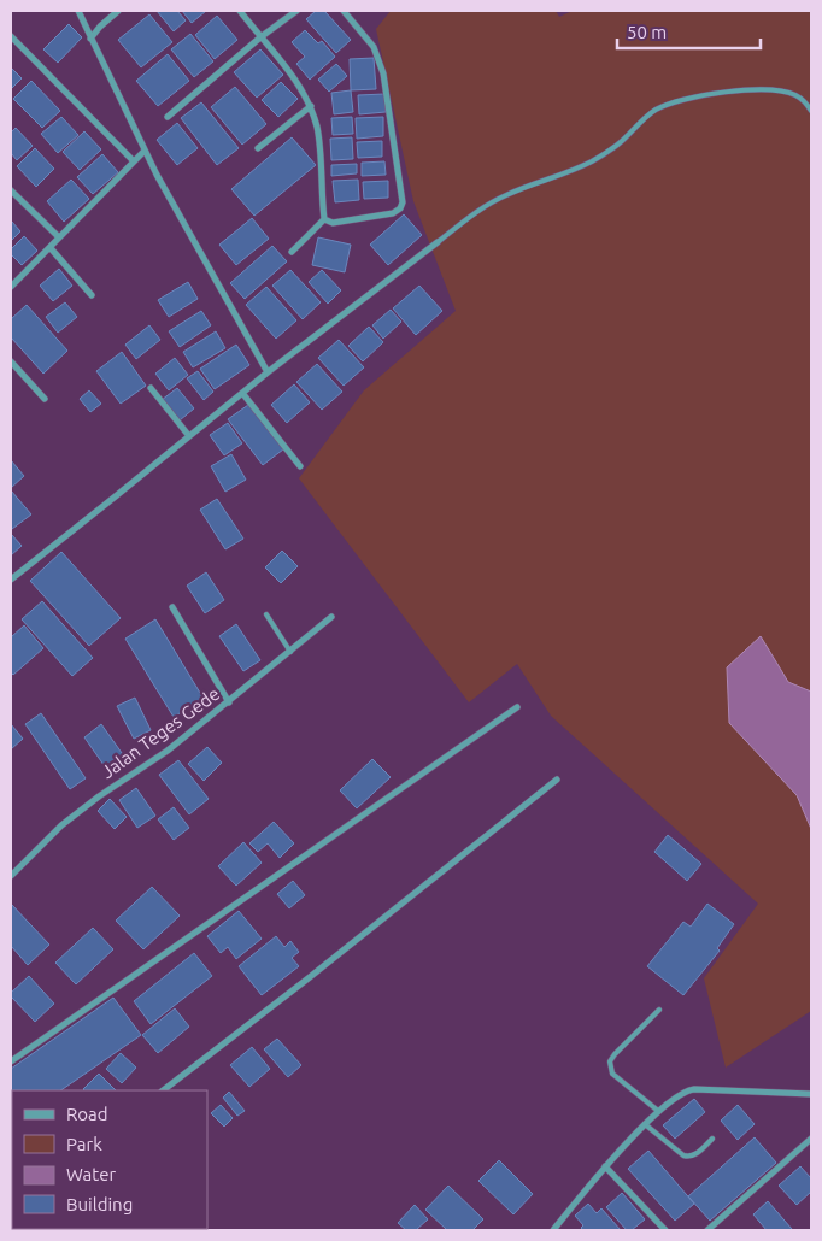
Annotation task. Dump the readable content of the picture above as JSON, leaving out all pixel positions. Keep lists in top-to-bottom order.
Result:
{
  "streets": {
    "street": ["Jalan Teges Gede"]
  },
  "legend": [
    "Road",
    "Park",
    "Water",
    "Building"
  ],
  "scale_bar": "50 m"
}
